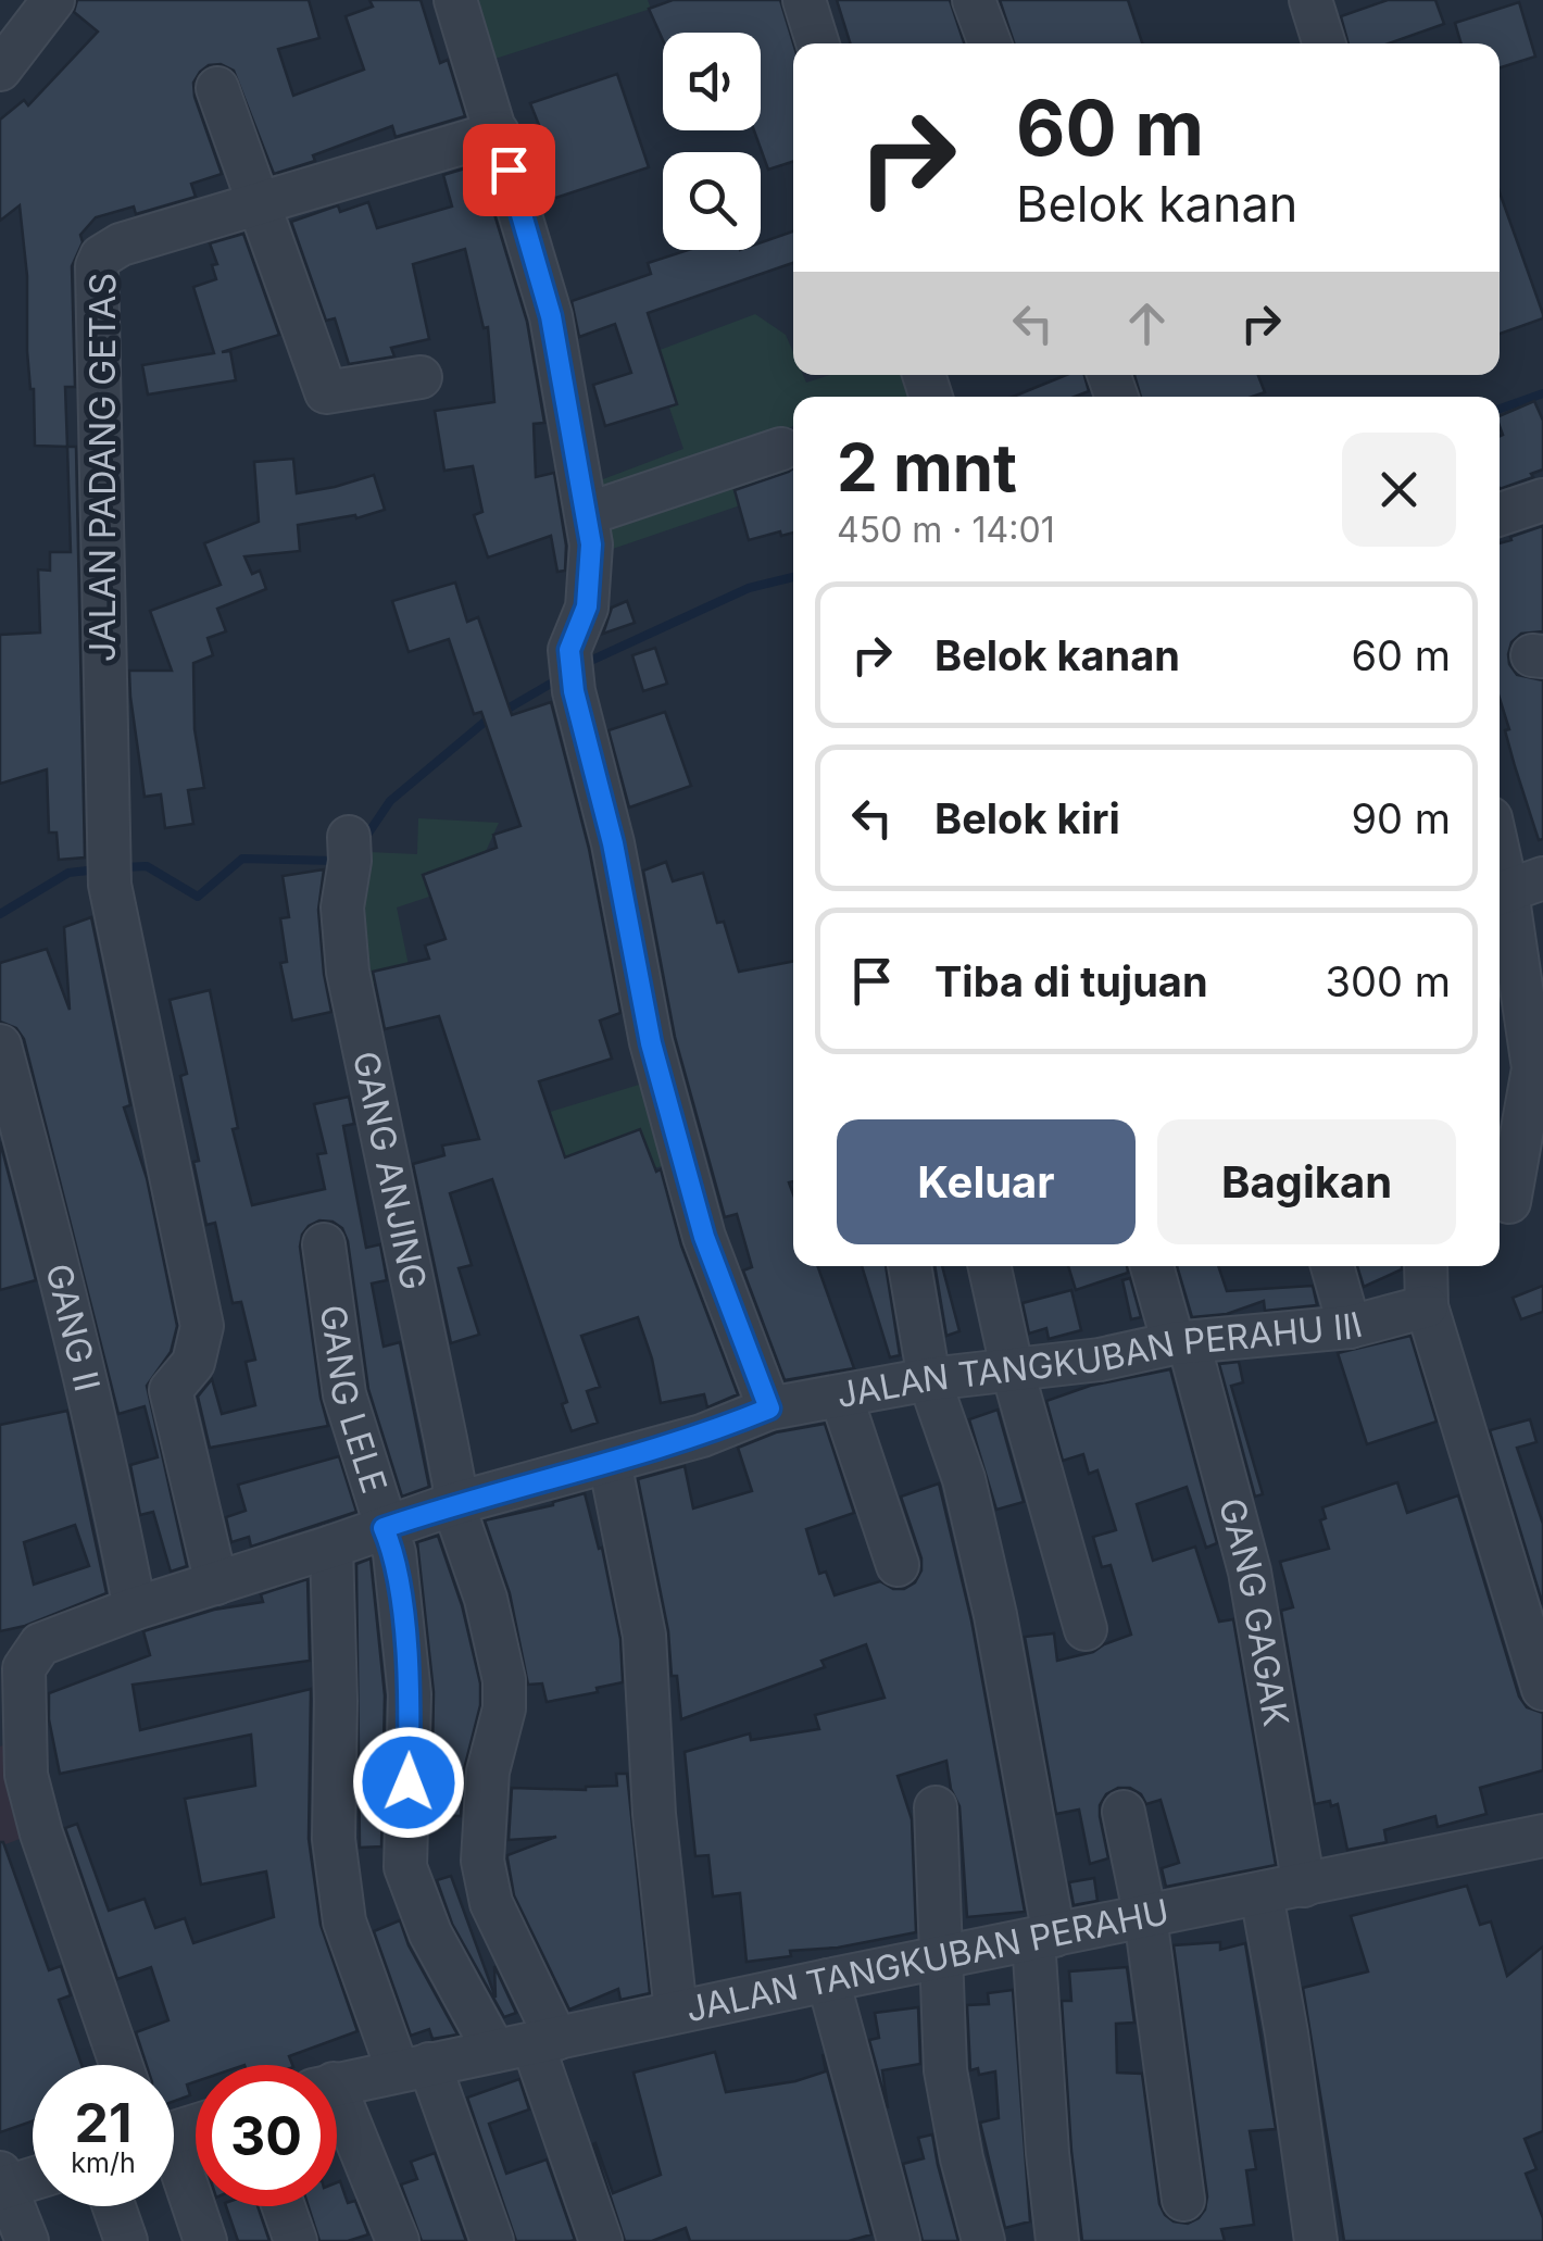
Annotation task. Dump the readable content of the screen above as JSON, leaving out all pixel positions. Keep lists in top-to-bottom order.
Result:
{
  "streets": {
    "street": [
      "JALAN PADANG GETAS",
      "GANG ANJING",
      "GANG II",
      "JALAN TANGKUBAN PERAHU III",
      "GANG LELE",
      "GANG GAGAK",
      "JALAN TANGKUBAN PERAHU"
    ]
  },
  "crossings": [
    ["JALAN PADANG GETAS", "JALAN TANGKUBAN PERAHU III"],
    ["GANG ANJING", "JALAN TANGKUBAN PERAHU III"],
    ["GANG ANJING", "GANG LELE"],
    ["GANG ANJING", "JALAN TANGKUBAN PERAHU"],
    ["GANG II", "JALAN TANGKUBAN PERAHU III"],
    ["JALAN TANGKUBAN PERAHU III", "GANG LELE"],
    ["JALAN TANGKUBAN PERAHU III", "GANG GAGAK"],
    ["GANG LELE", "JALAN TANGKUBAN PERAHU"],
    ["GANG GAGAK", "JALAN TANGKUBAN PERAHU"]
  ],
  "page": {
    "turn": ["60 m", "Belok kanan"],
    "heading": ["2 mnt", "450 m · 14:01"],
    "list": [
      {
        "name": "Belok kanan",
        "value": "60 m"
      },
      {
        "name": "Belok kiri",
        "value": "90 m"
      },
      {
        "name": "Tiba di tujuan",
        "value": "300 m"
      }
    ],
    "buttons": ["Keluar", "Bagikan"],
    "speed": "21 km/h",
    "limit": "30"
  }
}
